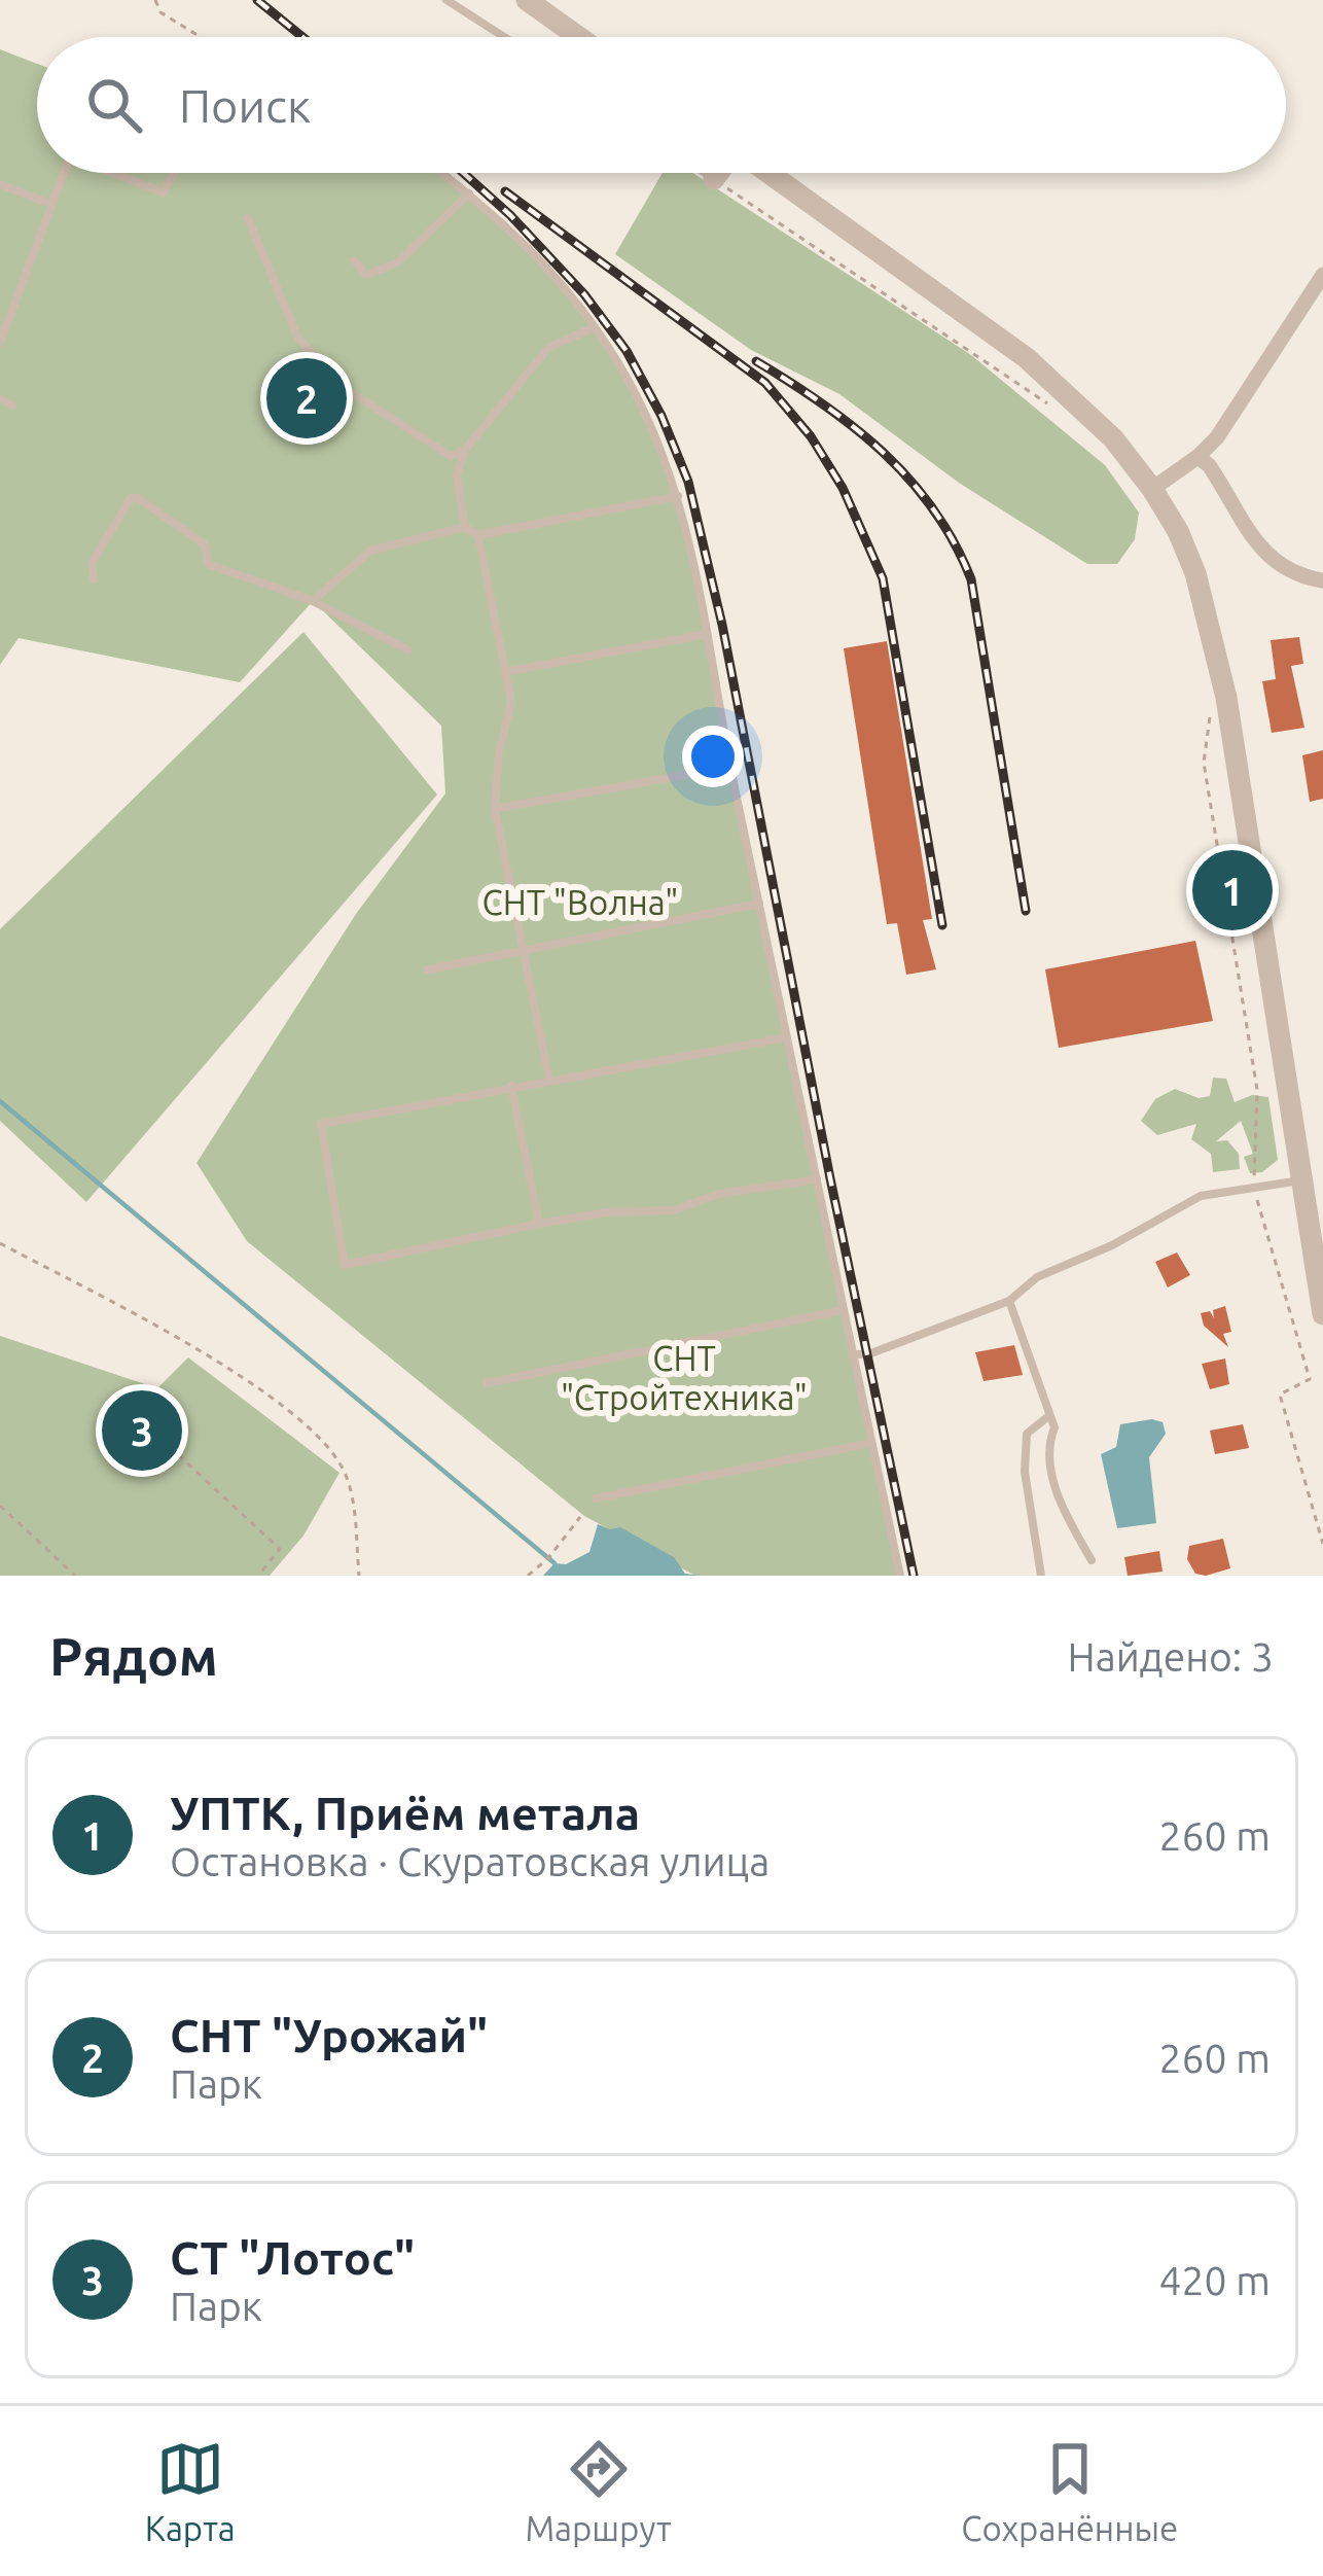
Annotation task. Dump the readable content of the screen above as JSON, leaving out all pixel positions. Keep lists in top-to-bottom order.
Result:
{
  "parks": ["СНТ \"Волна\"", "СНТ \"Стройтехника\""],
  "page": {
    "search": "Поиск",
    "pins": ["2", "1", "3"],
    "heading": ["Рядом", "Найдено: 3"],
    "list": [
      {
        "mark": "1",
        "name": "УПТК, Приём метала",
        "note": "Остановка · Скуратовская улица",
        "value": "260 m"
      },
      {
        "mark": "2",
        "name": "СНТ \"Урожай\"",
        "note": "Парк",
        "value": "260 m"
      },
      {
        "mark": "3",
        "name": "СТ \"Лотос\"",
        "note": "Парк",
        "value": "420 m"
      }
    ],
    "nav": ["Карта", "Маршрут", "Сохранённые"]
  }
}
